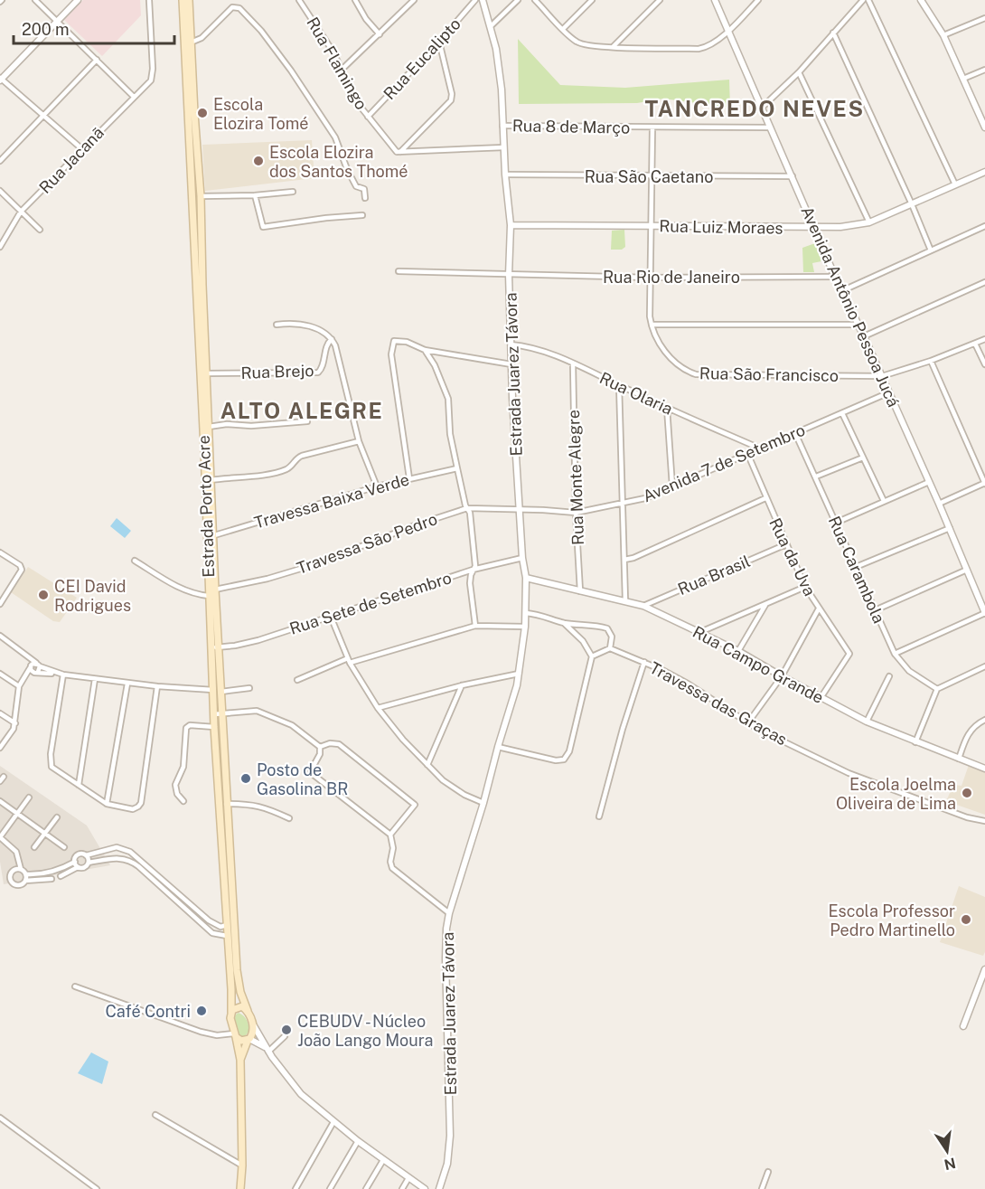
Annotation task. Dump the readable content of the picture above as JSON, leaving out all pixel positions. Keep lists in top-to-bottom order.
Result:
{
  "streets": {
    "main road": ["Estrada Porto Acre"],
    "street": [
      "Rua Eucalipto",
      "Rua Flamingo",
      "Rua 8 de Março",
      "Rua Jacanã",
      "Rua São Caetano",
      "Rua Luiz Moraes",
      "Rua Rio de Janeiro",
      "Avenida Antônio Pessoa Jucá",
      "Rua Brejo",
      "Estrada Juarez Távora",
      "Rua São Francisco",
      "Rua Olaria",
      "Avenida 7 de Setembro",
      "Rua Monte Alegre",
      "Travessa Baixa Verde",
      "Travessa São Pedro",
      "Rua da Uva",
      "Rua Carambola",
      "Rua Brasil",
      "Rua Sete de Setembro",
      "Rua Campo Grande",
      "Travessa das Graças"
    ]
  },
  "crossings": [
    ["Rua Eucalipto", "Rua Flamingo"],
    ["Rua 8 de Março", "Avenida Antônio Pessoa Jucá"],
    ["Rua 8 de Março", "Estrada Juarez Távora"],
    ["Rua 8 de Março", "Rua São Francisco"],
    ["Rua São Caetano", "Avenida Antônio Pessoa Jucá"],
    ["Rua São Caetano", "Estrada Juarez Távora"],
    ["Rua São Caetano", "Rua São Francisco"],
    ["Rua Luiz Moraes", "Avenida Antônio Pessoa Jucá"],
    ["Rua Luiz Moraes", "Estrada Juarez Távora"],
    ["Rua Luiz Moraes", "Rua São Francisco"],
    ["Rua Rio de Janeiro", "Avenida Antônio Pessoa Jucá"],
    ["Rua Rio de Janeiro", "Estrada Juarez Távora"],
    ["Rua Rio de Janeiro", "Rua São Francisco"],
    ["Avenida Antônio Pessoa Jucá", "Rua São Francisco"],
    ["Avenida Antônio Pessoa Jucá", "Avenida 7 de Setembro"],
    ["Rua Brejo", "Estrada Porto Acre"],
    ["Estrada Juarez Távora", "Rua Olaria"],
    ["Estrada Juarez Távora", "Avenida 7 de Setembro"],
    ["Estrada Juarez Távora", "Travessa São Pedro"],
    ["Estrada Juarez Távora", "Rua Sete de Setembro"],
    ["Estrada Juarez Távora", "Rua Campo Grande"],
    ["Rua Olaria", "Avenida 7 de Setembro"],
    ["Rua Olaria", "Rua Monte Alegre"],
    ["Avenida 7 de Setembro", "Rua Monte Alegre"],
    ["Avenida 7 de Setembro", "Travessa São Pedro"],
    ["Avenida 7 de Setembro", "Rua da Uva"],
    ["Avenida 7 de Setembro", "Rua Carambola"],
    ["Rua Monte Alegre", "Rua Campo Grande"],
    ["Travessa Baixa Verde", "Estrada Porto Acre"],
    ["Estrada Porto Acre", "Travessa São Pedro"],
    ["Estrada Porto Acre", "Rua Sete de Setembro"],
    ["Rua da Uva", "Rua Brasil"],
    ["Rua da Uva", "Rua Campo Grande"],
    ["Rua Brasil", "Rua Campo Grande"]
  ],
  "districts": ["TANCREDO NEVES", "ALTO ALEGRE"],
  "places": [
    "Escola Elozira Tomé",
    "Escola Elozira dos Santos Thomé",
    "CEI David Rodrigues",
    "Posto de Gasolina BR",
    "Escola Joelma Oliveira de Lima",
    "Escola Professor Pedro Martinello",
    "Café Contri",
    "CEBUDV - Núcleo João Lango Moura"
  ],
  "scale_bar": "200 m",
  "north": "bottom"
}
